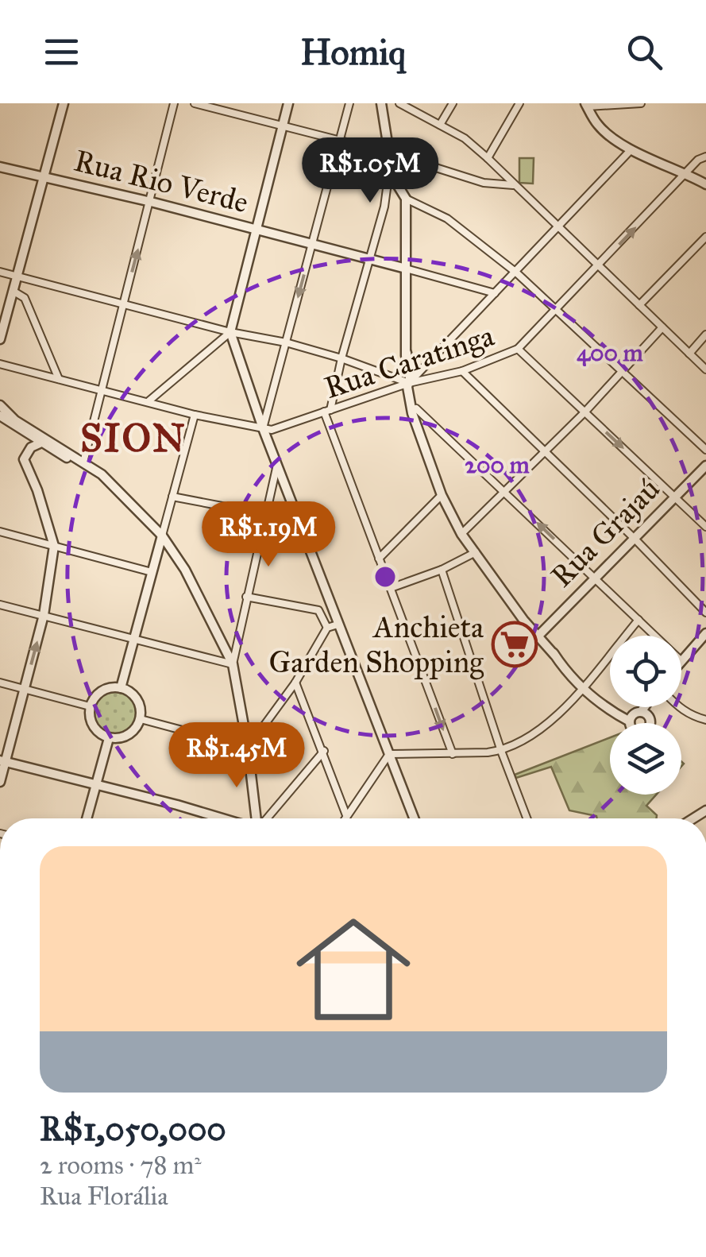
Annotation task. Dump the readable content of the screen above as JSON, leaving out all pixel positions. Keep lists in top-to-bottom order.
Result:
{
  "streets": {
    "street": ["Rua Rio Verde", "Rua Caratinga", "Rua Grajaú"]
  },
  "districts": ["SION"],
  "places": {
    "supermarket": ["Anchieta Garden Shopping"]
  },
  "page": {
    "header": "Homiq",
    "price": ["R$1.05M", "R$1.19M", "R$1.45M"],
    "list": [
      {
        "name": "R$1,050,000",
        "note": "2 rooms · 78 m² · Rua Florália"
      }
    ]
  },
  "rings": ["400 m", "200 m"]
}
